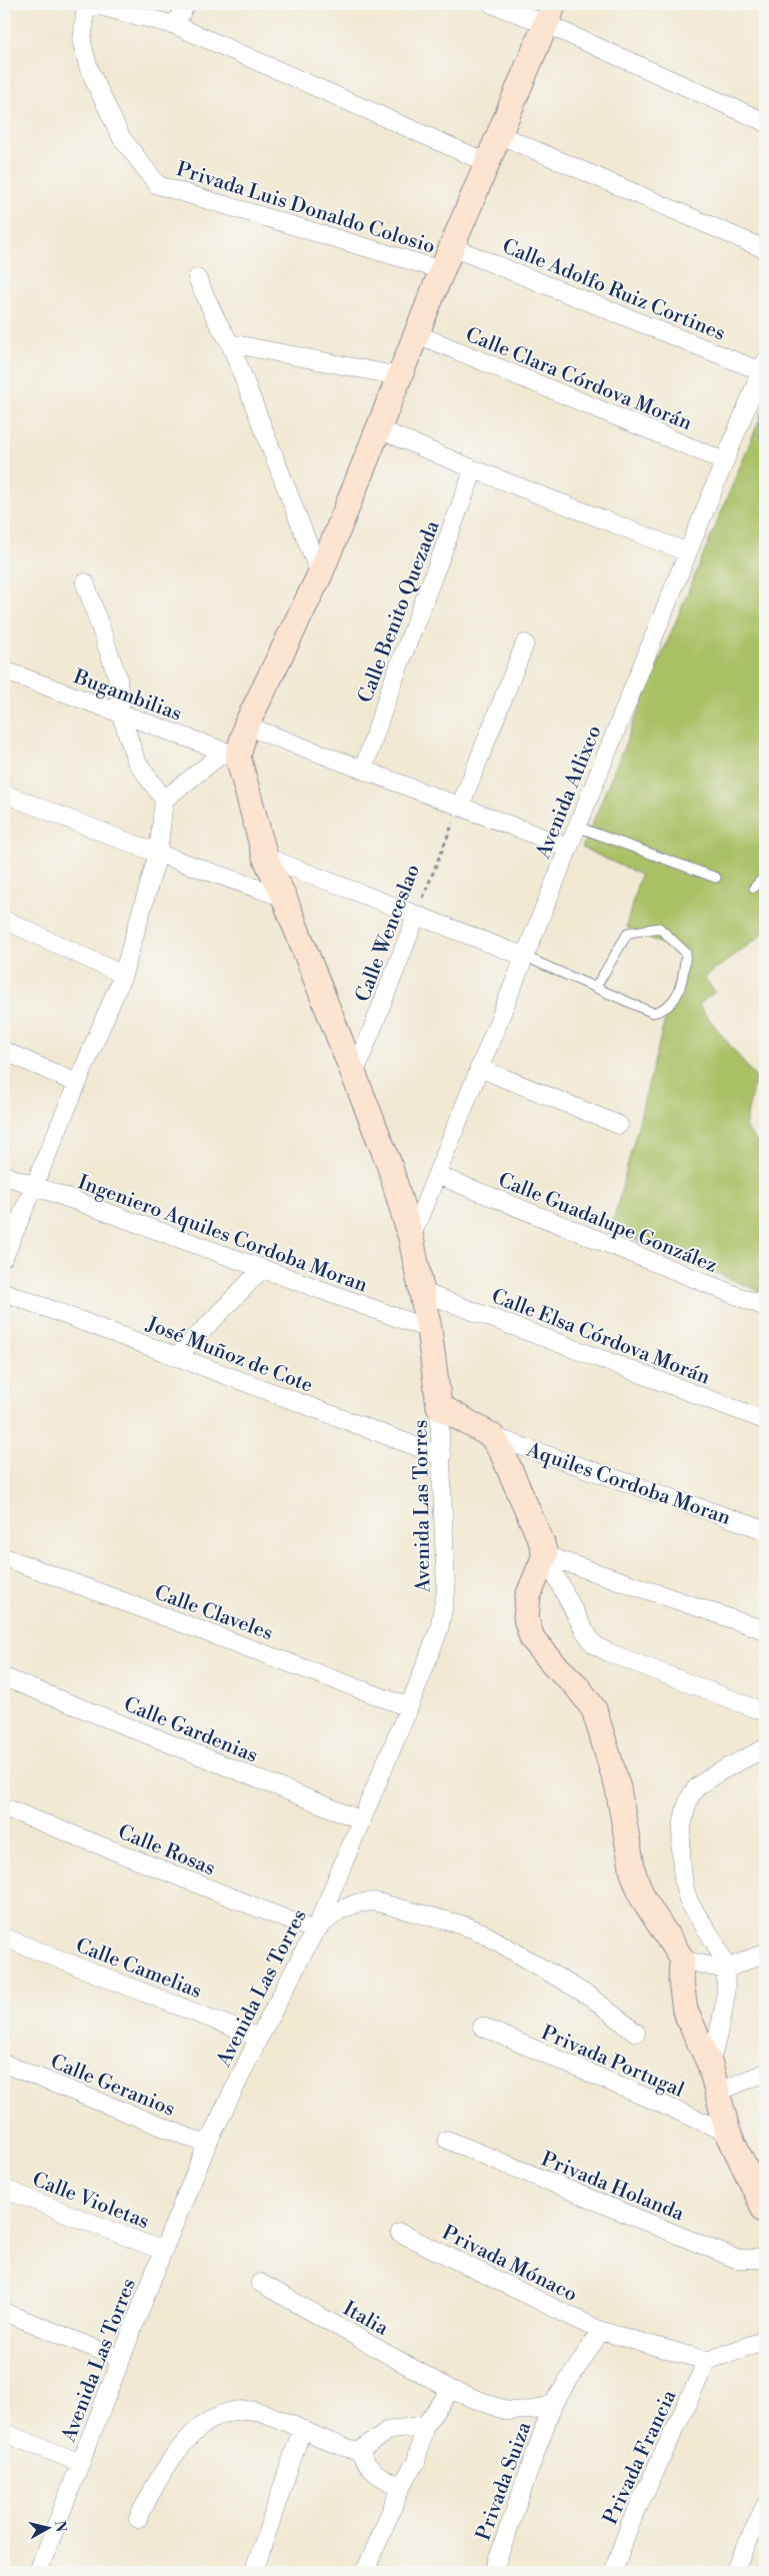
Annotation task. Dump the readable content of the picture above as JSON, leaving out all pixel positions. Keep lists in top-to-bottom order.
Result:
{
  "streets": {
    "street": [
      "Privada Luis Donaldo Colosio",
      "Calle Adolfo Ruiz Cortines",
      "Calle Clara Córdova Morán",
      "Calle Benito Quezada",
      "Bugambilias",
      "Avenida Atlixco",
      "Calle Wenceslao",
      "Calle Guadalupe González",
      "Ingeniero Aquiles Cordoba Moran",
      "Calle Elsa Córdova Morán",
      "José Muñoz de Cote",
      "Aquiles Cordoba Moran",
      "Avenida Las Torres",
      "Calle Claveles",
      "Calle Gardenias",
      "Calle Rosas",
      "Calle Camelias",
      "Privada Portugal",
      "Calle Geranios",
      "Privada Holanda",
      "Calle Violetas",
      "Privada Mónaco",
      "Italia",
      "Privada Francia",
      "Privada Suiza"
    ]
  },
  "crossings": [
    ["Calle Adolfo Ruiz Cortines", "Avenida Atlixco"],
    ["Calle Clara Córdova Morán", "Avenida Atlixco"],
    ["Avenida Atlixco", "Calle Guadalupe González"],
    ["José Muñoz de Cote", "Avenida Las Torres"],
    ["Aquiles Cordoba Moran", "Avenida Las Torres"],
    ["Avenida Las Torres", "Calle Claveles"],
    ["Avenida Las Torres", "Calle Gardenias"],
    ["Avenida Las Torres", "Calle Rosas"],
    ["Avenida Las Torres", "Calle Camelias"],
    ["Avenida Las Torres", "Calle Geranios"],
    ["Avenida Las Torres", "Calle Violetas"],
    ["Privada Mónaco", "Privada Francia"],
    ["Privada Mónaco", "Privada Suiza"],
    ["Italia", "Privada Suiza"]
  ],
  "north": "right"
}
